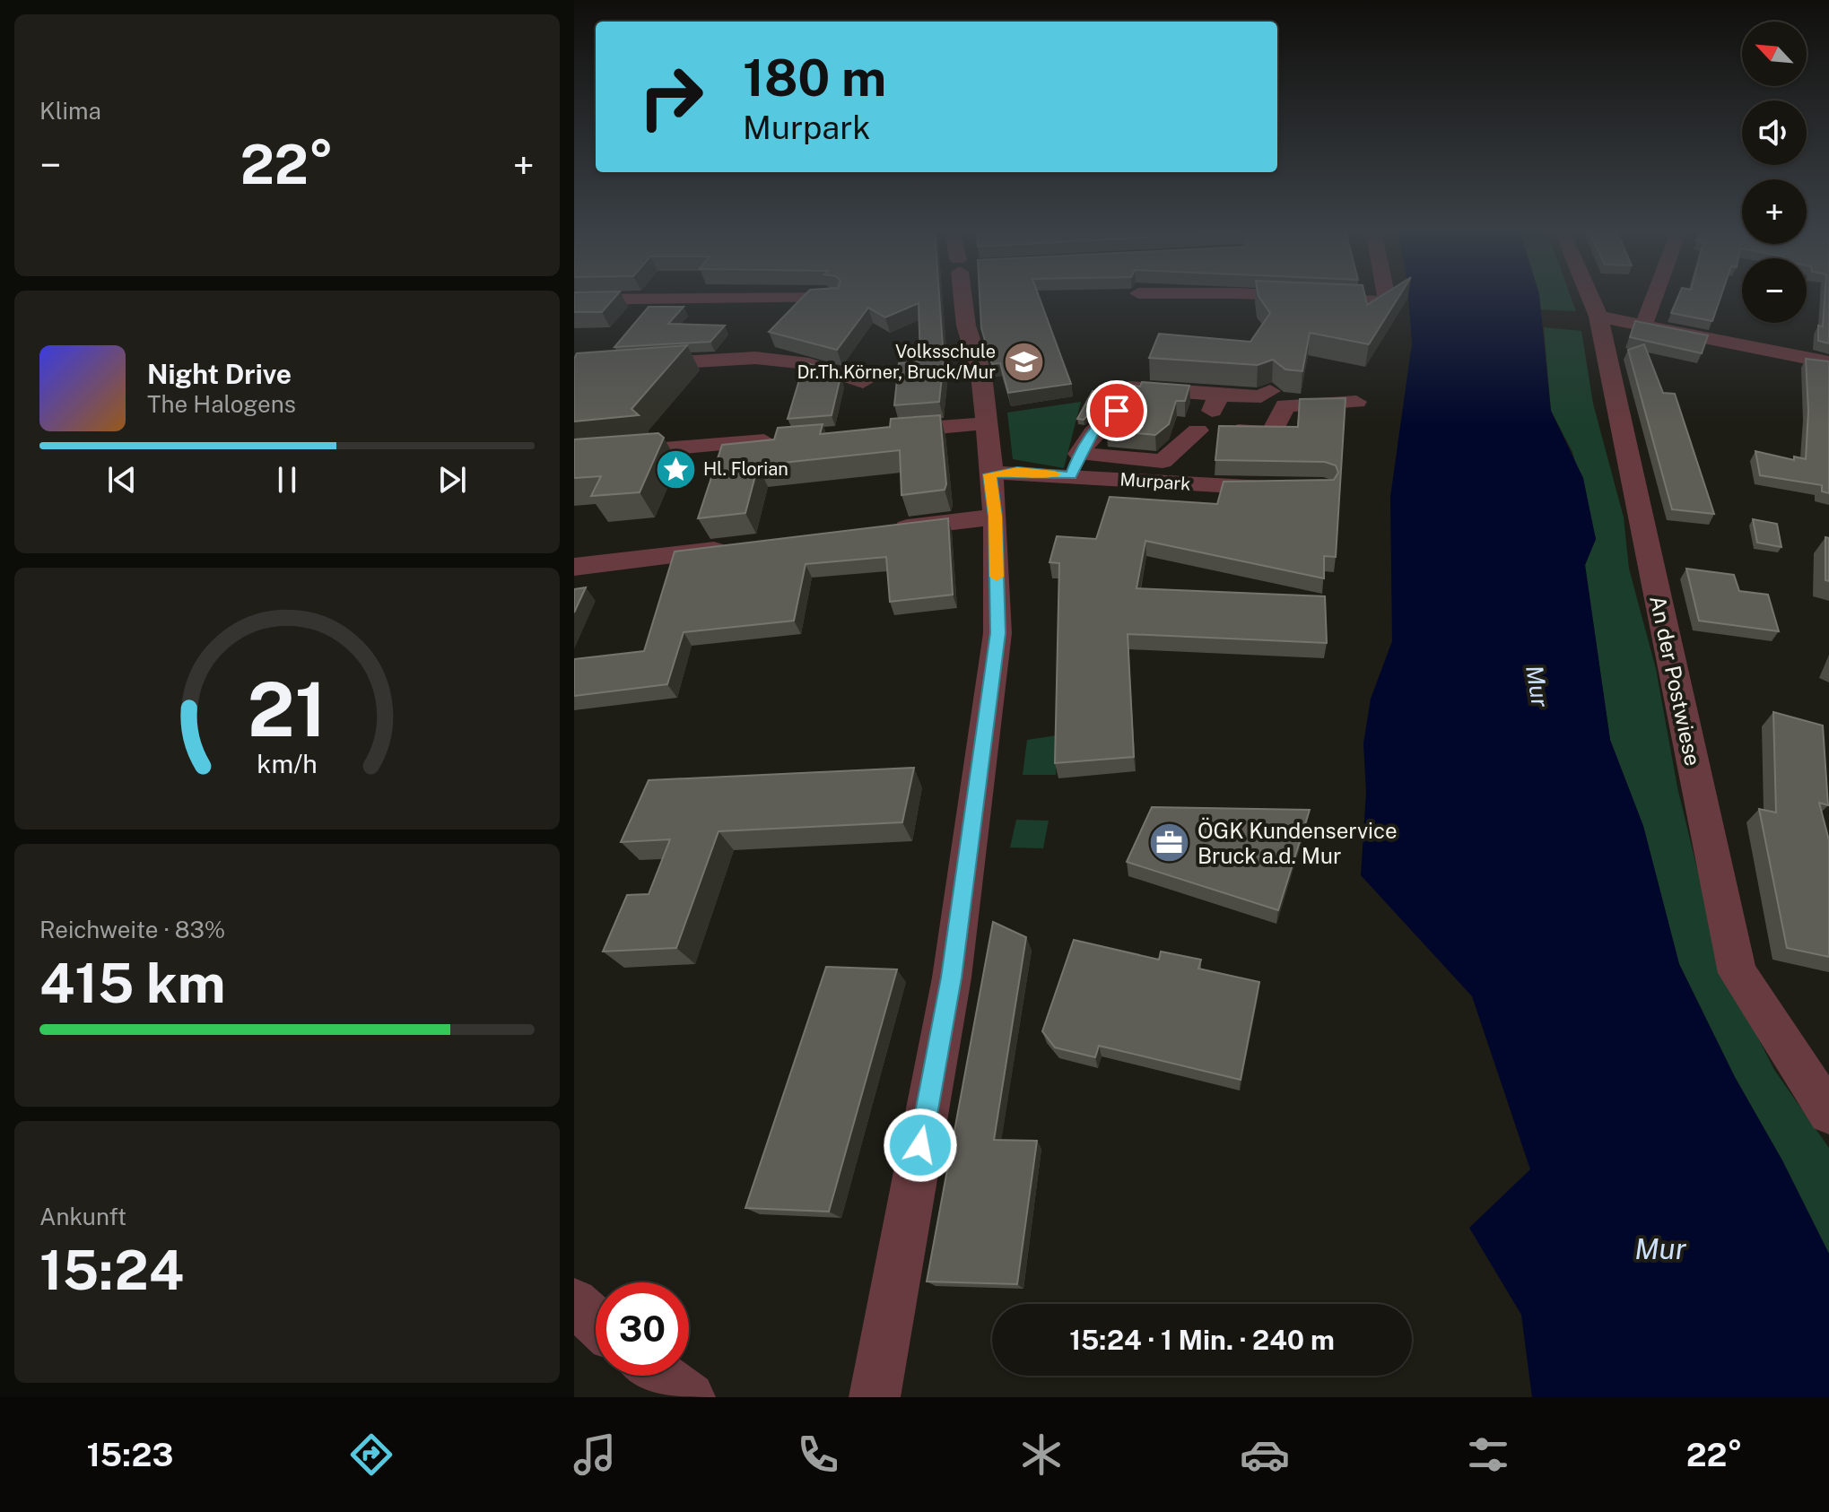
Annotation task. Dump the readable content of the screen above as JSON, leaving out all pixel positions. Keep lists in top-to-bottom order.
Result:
{
  "streets": {
    "street": ["Murpark", "An der Postwiese"]
  },
  "water": ["Mur"],
  "places": {
    "school or university": ["Volksschule Dr.Th.Körner, Bruck/Mur"],
    "place": ["Hl. Florian"],
    "office": ["ÖGK Kundenservice Bruck a.d. Mur"]
  },
  "north": "top left",
  "page": {
    "tile": [
      "Klima",
      ["Reichweite · 83%", "415 km"],
      ["Ankunft", "15:24"]
    ],
    "map_buttons": ["+", "−"],
    "turn": ["180 m", "Murpark"],
    "heat": ["−", "22°", "+"],
    "song": ["Night Drive", "The Halogens"],
    "limit": "30",
    "trip": "15:24 · 1 Min. · 240 m",
    "tabs": ["15:23", "22°"],
    "gauge": ["21", "km/h"]
  }
}
